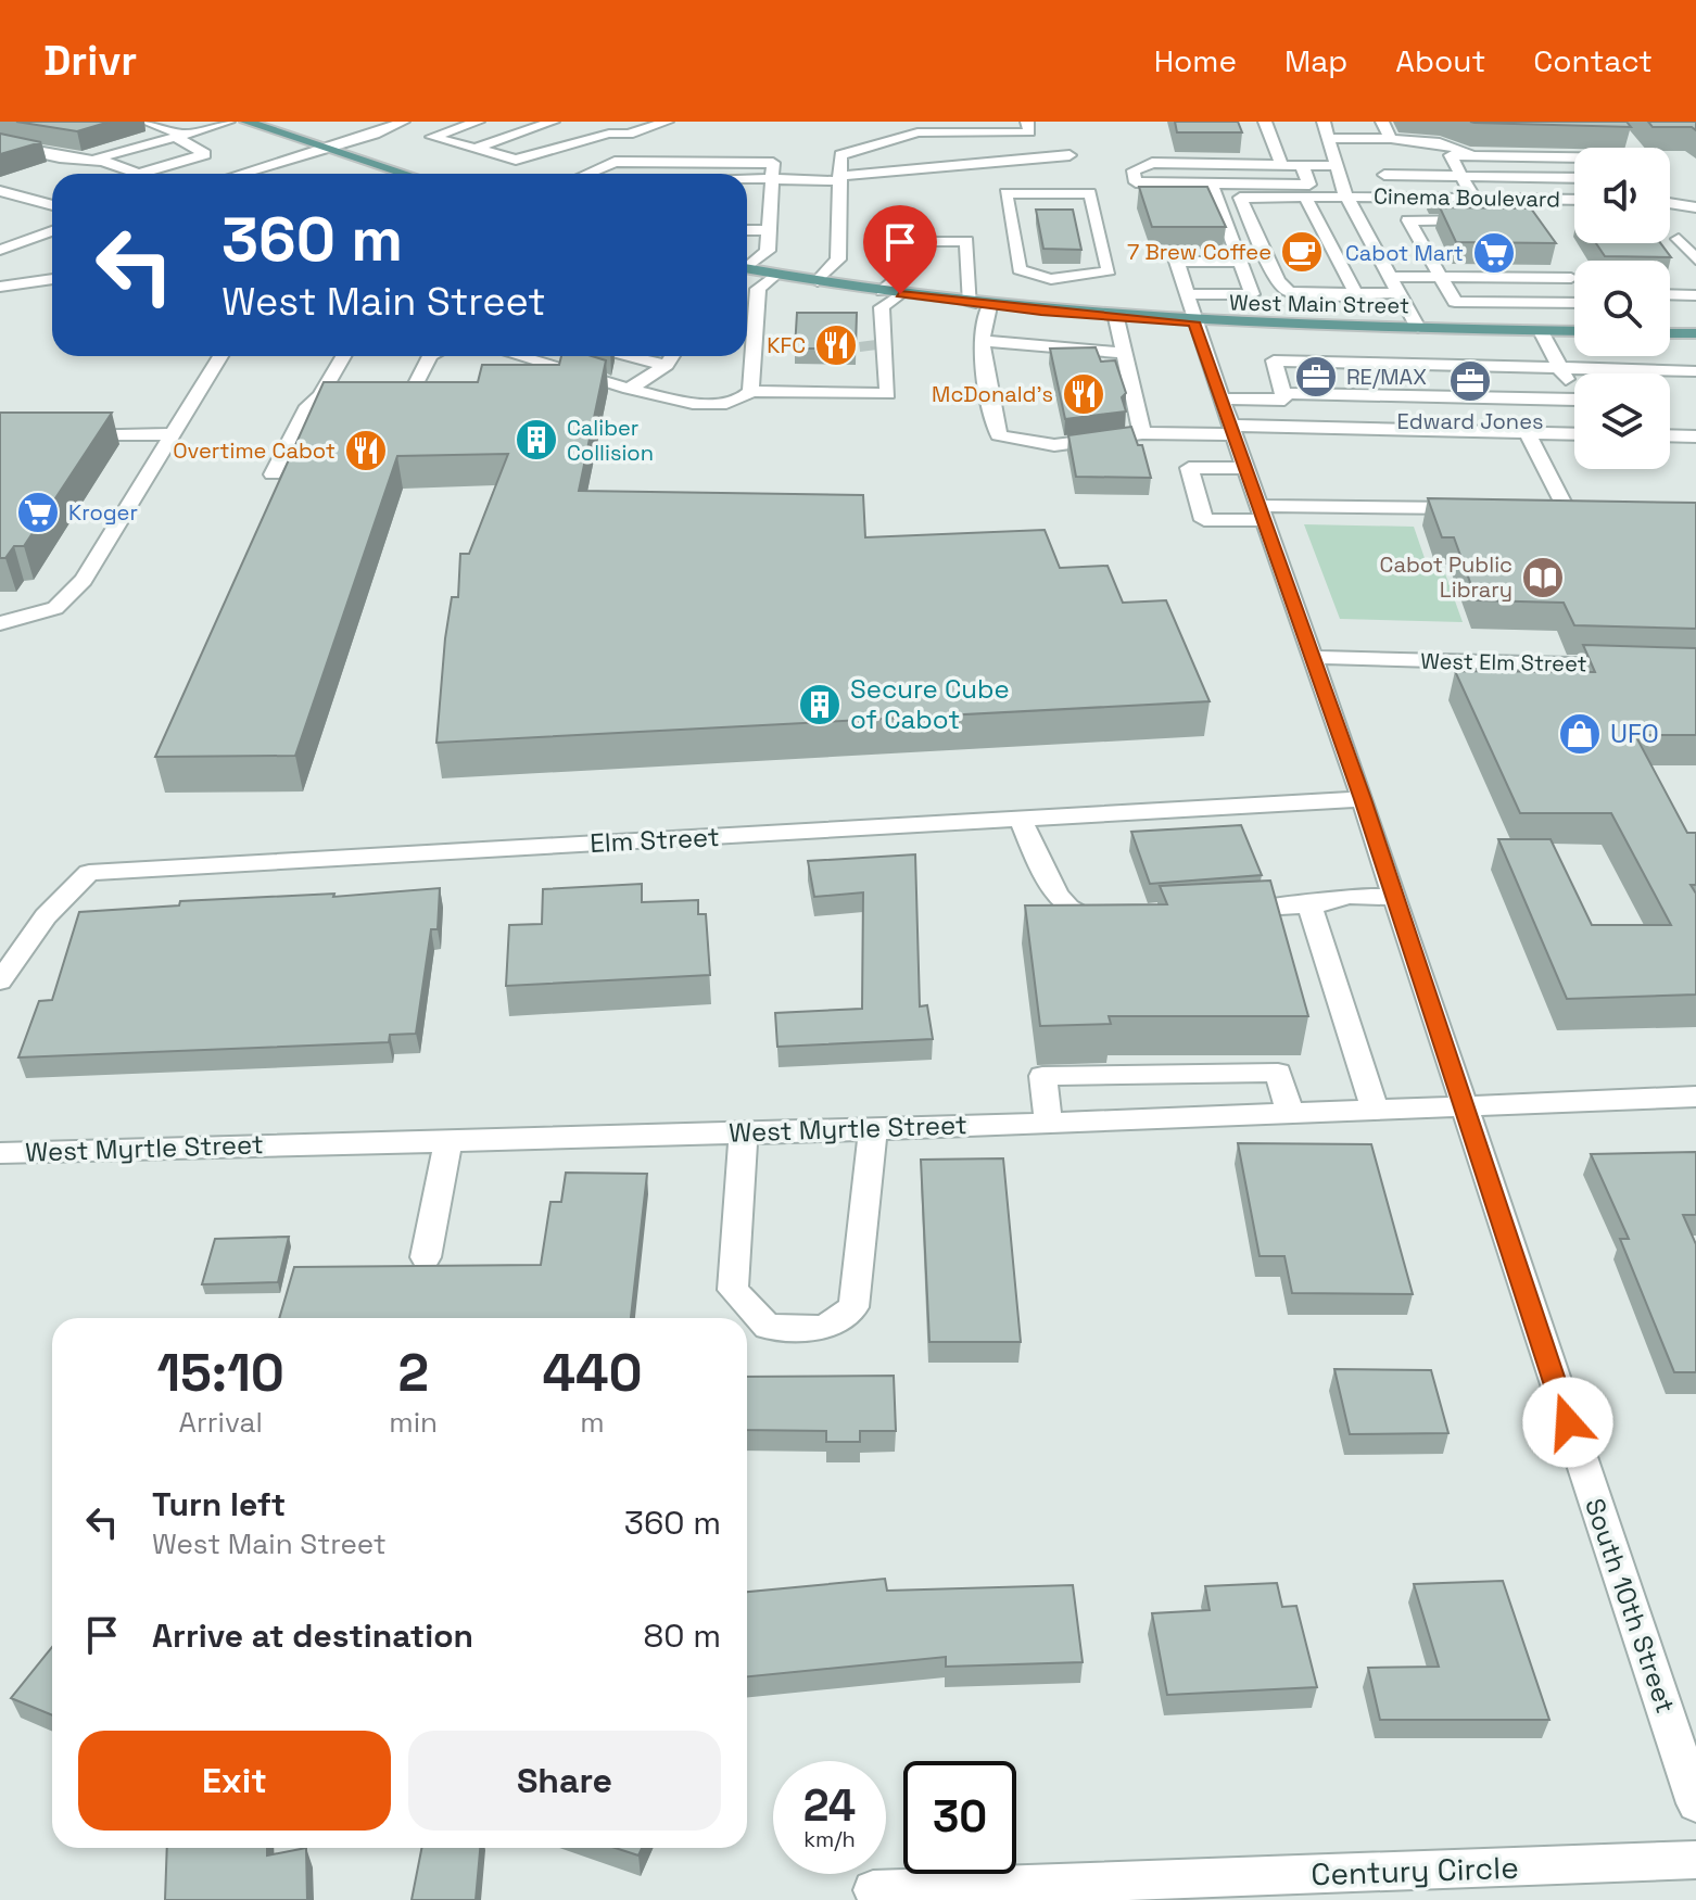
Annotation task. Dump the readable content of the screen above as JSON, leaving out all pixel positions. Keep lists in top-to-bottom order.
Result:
{
  "streets": {
    "main road": ["West Main Street"],
    "street": [
      "Cinema Boulevard",
      "West Elm Street",
      "Elm Street",
      "West Myrtle Street",
      "South 10th Street",
      "Century Circle"
    ]
  },
  "crossings": [
    ["West Main Street", "South 10th Street"],
    ["West Elm Street", "South 10th Street"],
    ["Elm Street", "South 10th Street"],
    ["West Myrtle Street", "South 10th Street"]
  ],
  "places": {
    "cafe": ["7 Brew Coffee"],
    "supermarket": ["Cabot Mart", "Kroger"],
    "restaurant": ["KFC", "McDonald's", "Overtime Cabot"],
    "office": ["RE/MAX", "Edward Jones"],
    "building": ["Caliber Collision", "Secure Cube of Cabot"],
    "library": ["Cabot Public Library"],
    "shop": ["UFO"]
  },
  "page": {
    "header": "Drivr",
    "nav": [
      "Home",
      "Map",
      "About",
      "Contact"
    ],
    "turn": ["360 m", "West Main Street"],
    "eta": [
      "15:10",
      "Arrival",
      "2",
      "min",
      "440",
      "m"
    ],
    "list": [
      {
        "name": "Turn left",
        "note": "West Main Street",
        "value": "360 m"
      },
      {
        "name": "Arrive at destination",
        "value": "80 m"
      }
    ],
    "buttons": ["Exit", "Share"],
    "speed": "24 km/h",
    "limit": "30"
  }
}
